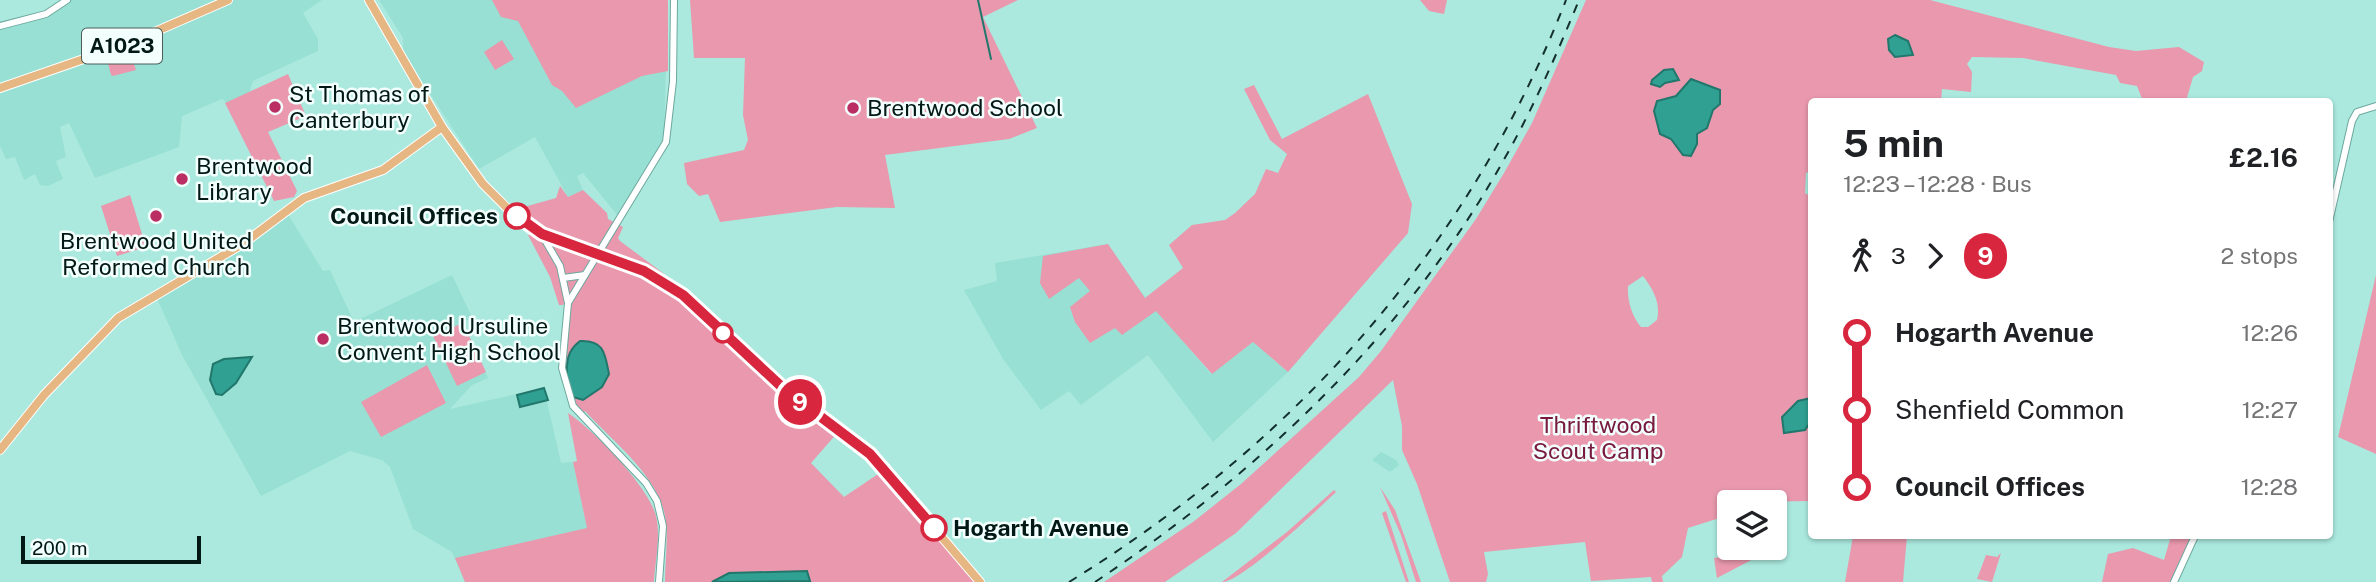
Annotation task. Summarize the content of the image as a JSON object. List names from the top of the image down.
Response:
{
  "streets": {
    "main road": ["A1023"]
  },
  "parks": ["Thriftwood Scout Camp"],
  "places": [
    "St Thomas of Canterbury",
    "Brentwood School",
    "Brentwood Library",
    "Brentwood United Reformed Church",
    "Council Offices",
    "Brentwood Ursuline Convent High School",
    "Hogarth Avenue"
  ],
  "lines": ["bus line 9"],
  "scale_bar": "200 m",
  "page": {
    "on_map": "9",
    "heading": ["5 min", "12:23 – 12:28 · Bus", "£2.16"],
    "legs": ["3", "9", "2 stops"],
    "list": [
      {
        "name": "Hogarth Avenue",
        "value": "12:26"
      },
      {
        "name": "Shenfield Common",
        "value": "12:27"
      },
      {
        "name": "Council Offices",
        "value": "12:28"
      }
    ],
    "scale": "200 m"
  }
}
